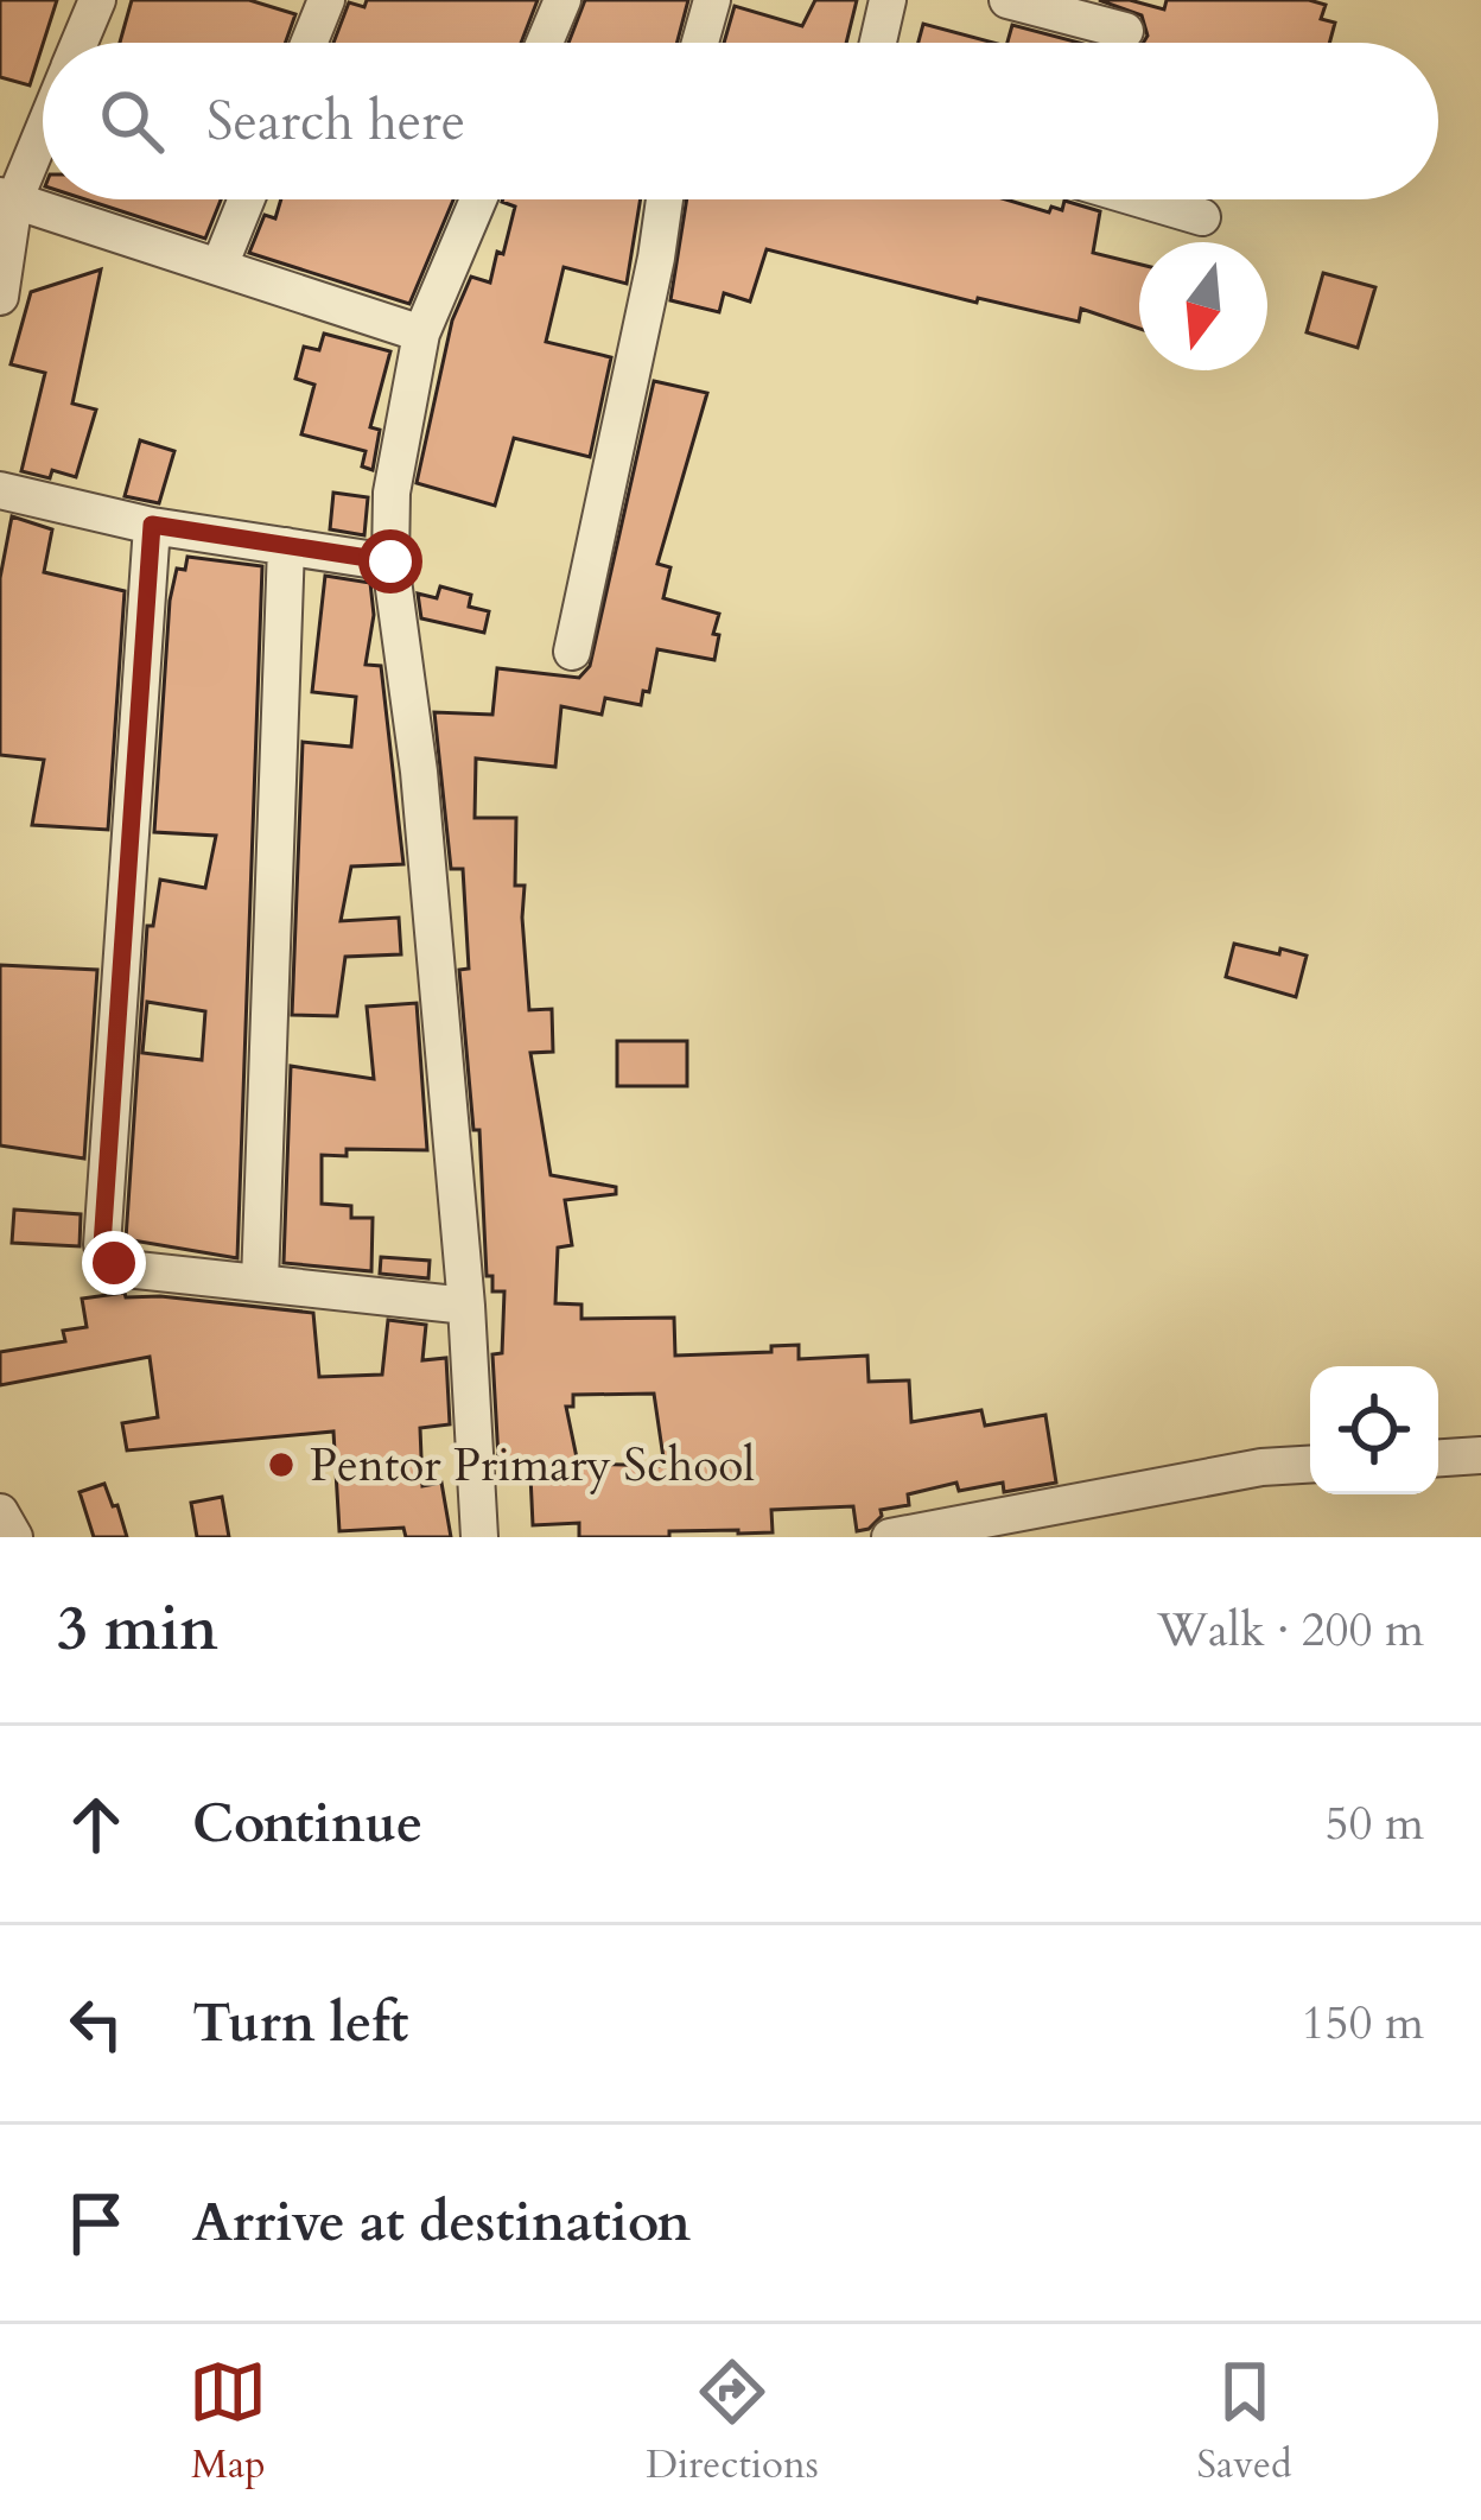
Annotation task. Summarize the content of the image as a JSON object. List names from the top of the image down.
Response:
{
  "places": ["Pentor Primary School"],
  "north": "bottom",
  "page": {
    "search": "Search here",
    "heading": ["3 min", "Walk · 200 m"],
    "list": [
      ["Continue", "50 m"],
      ["Turn left", "150 m"],
      "Arrive at destination"
    ],
    "nav": ["Map", "Directions", "Saved"]
  }
}
